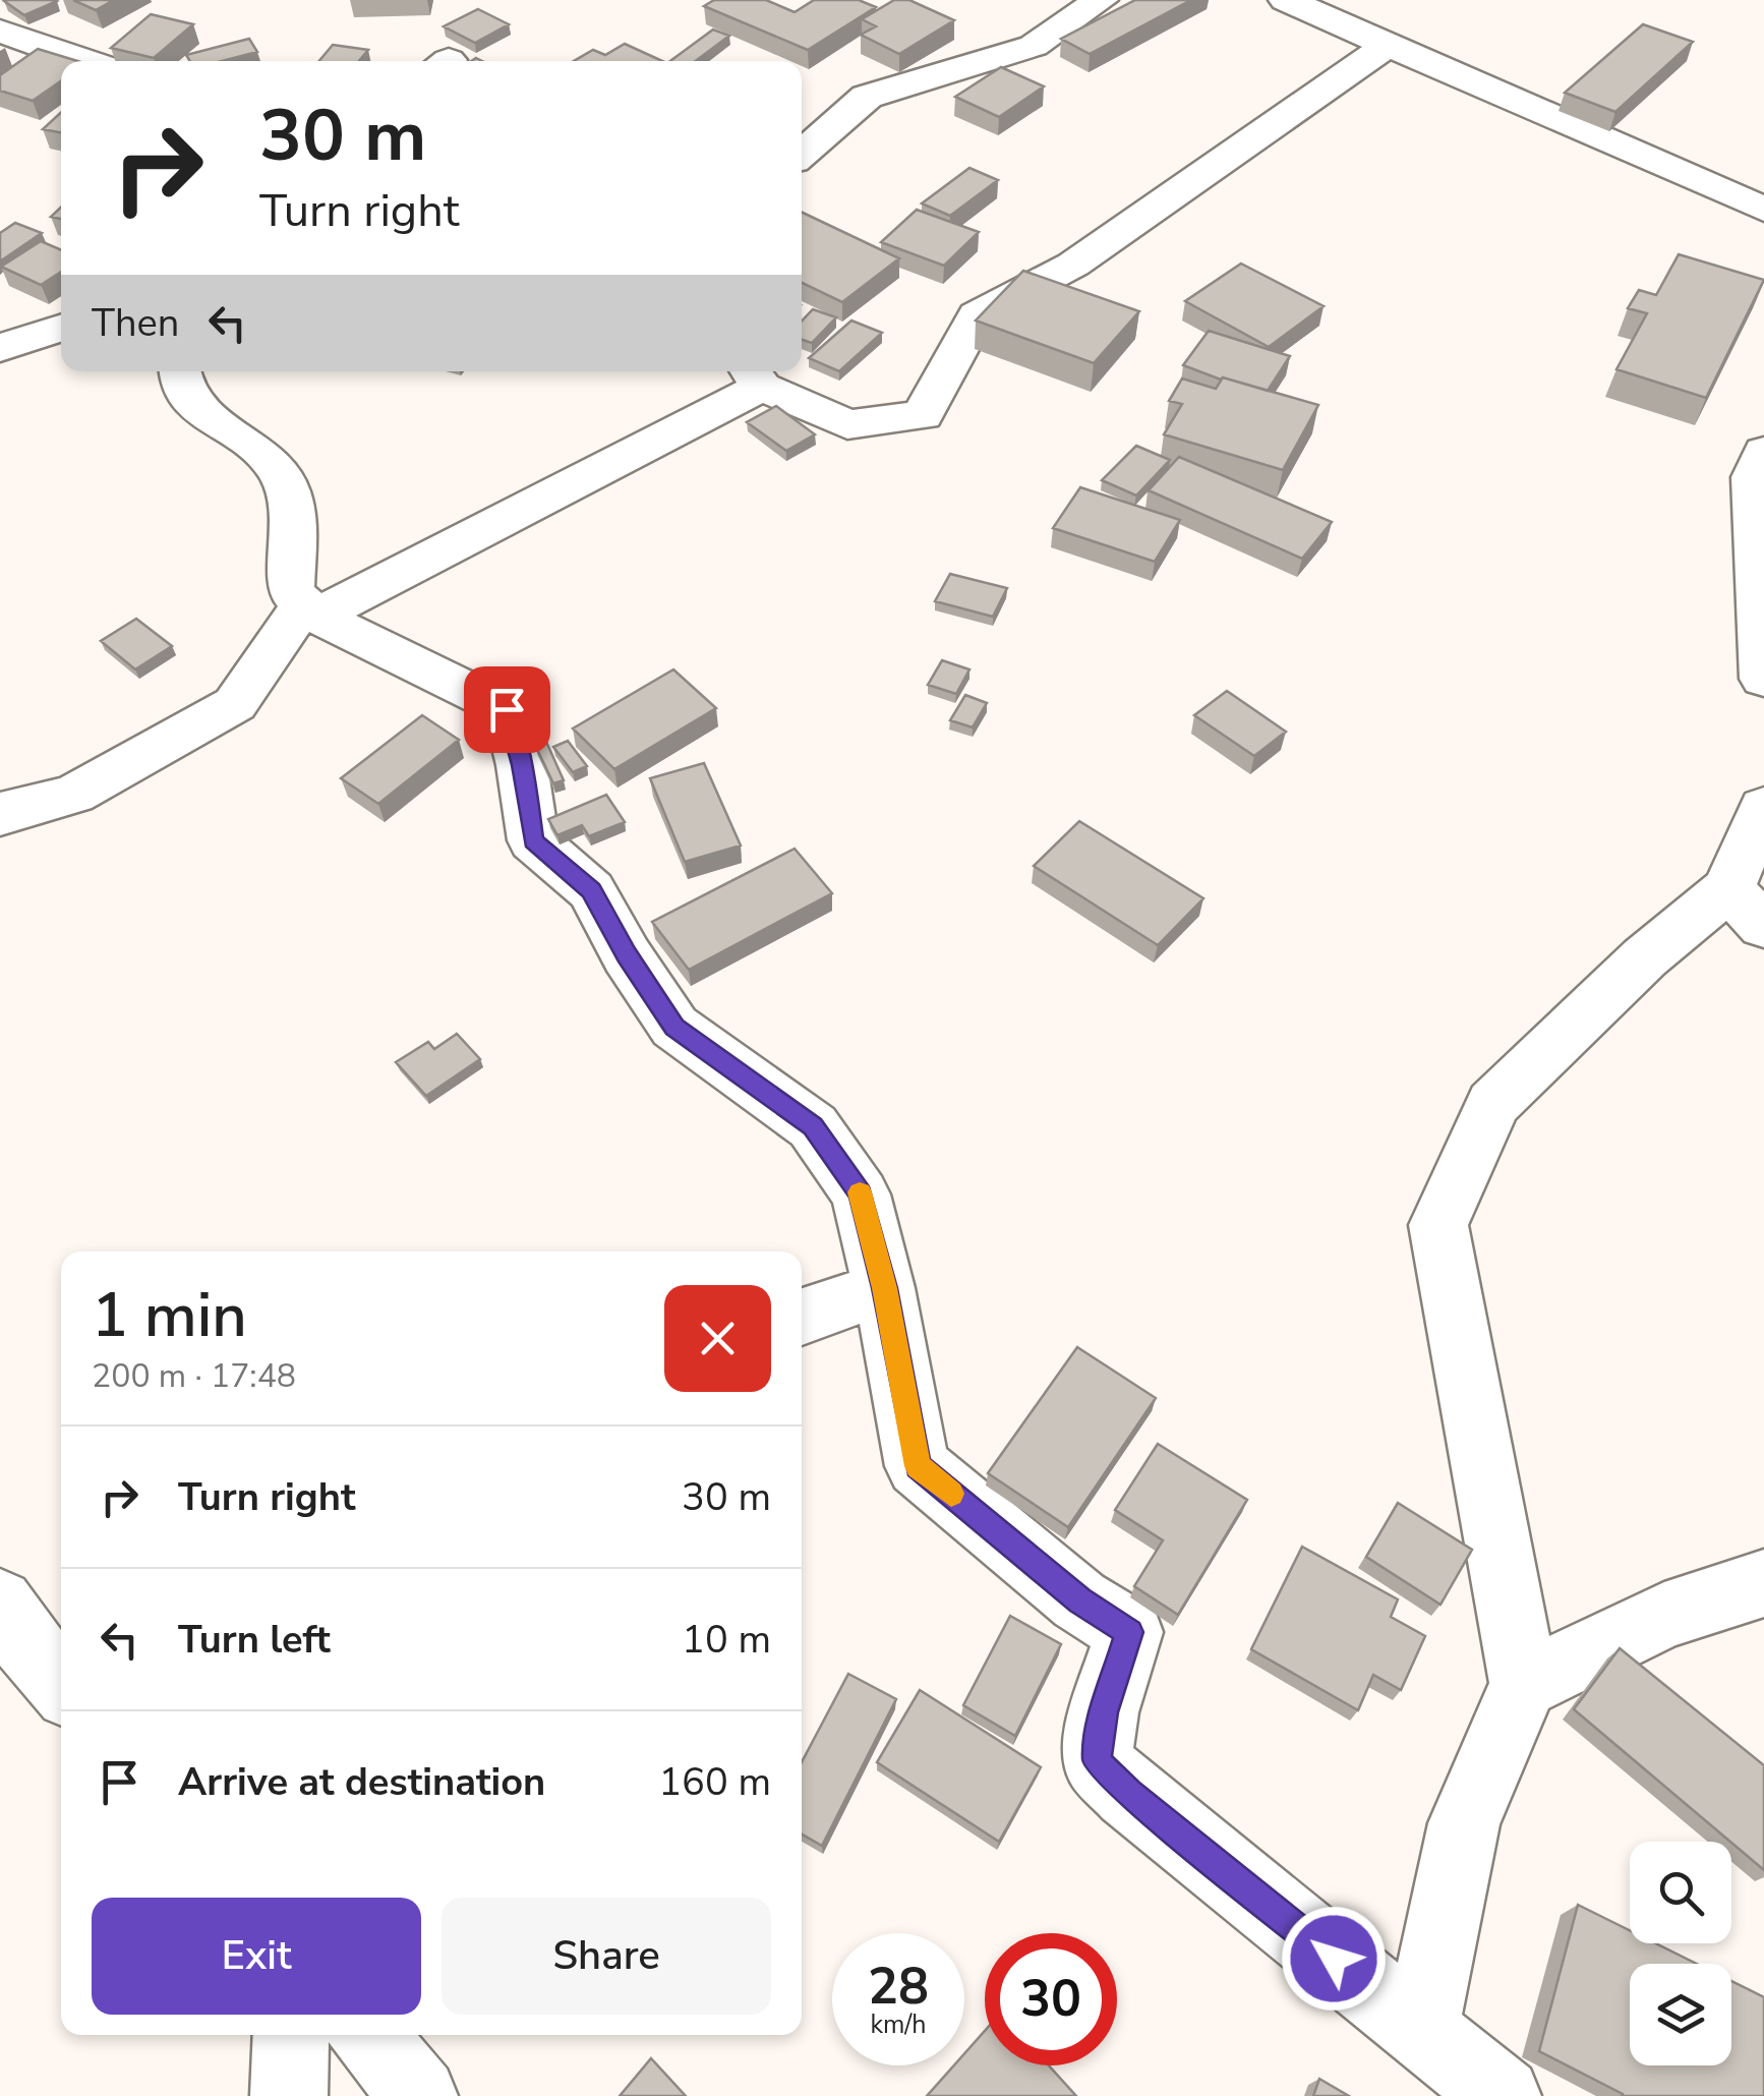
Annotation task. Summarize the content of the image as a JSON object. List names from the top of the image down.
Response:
{
  "page": {
    "turn": ["30 m", "Turn right"],
    "then": "Then",
    "heading": ["1 min", "200 m · 17:48"],
    "list": [
      {
        "name": "Turn right",
        "value": "30 m"
      },
      {
        "name": "Turn left",
        "value": "10 m"
      },
      {
        "name": "Arrive at destination",
        "value": "160 m"
      }
    ],
    "buttons": ["Exit", "Share"],
    "speed": "28 km/h",
    "limit": "30"
  }
}
